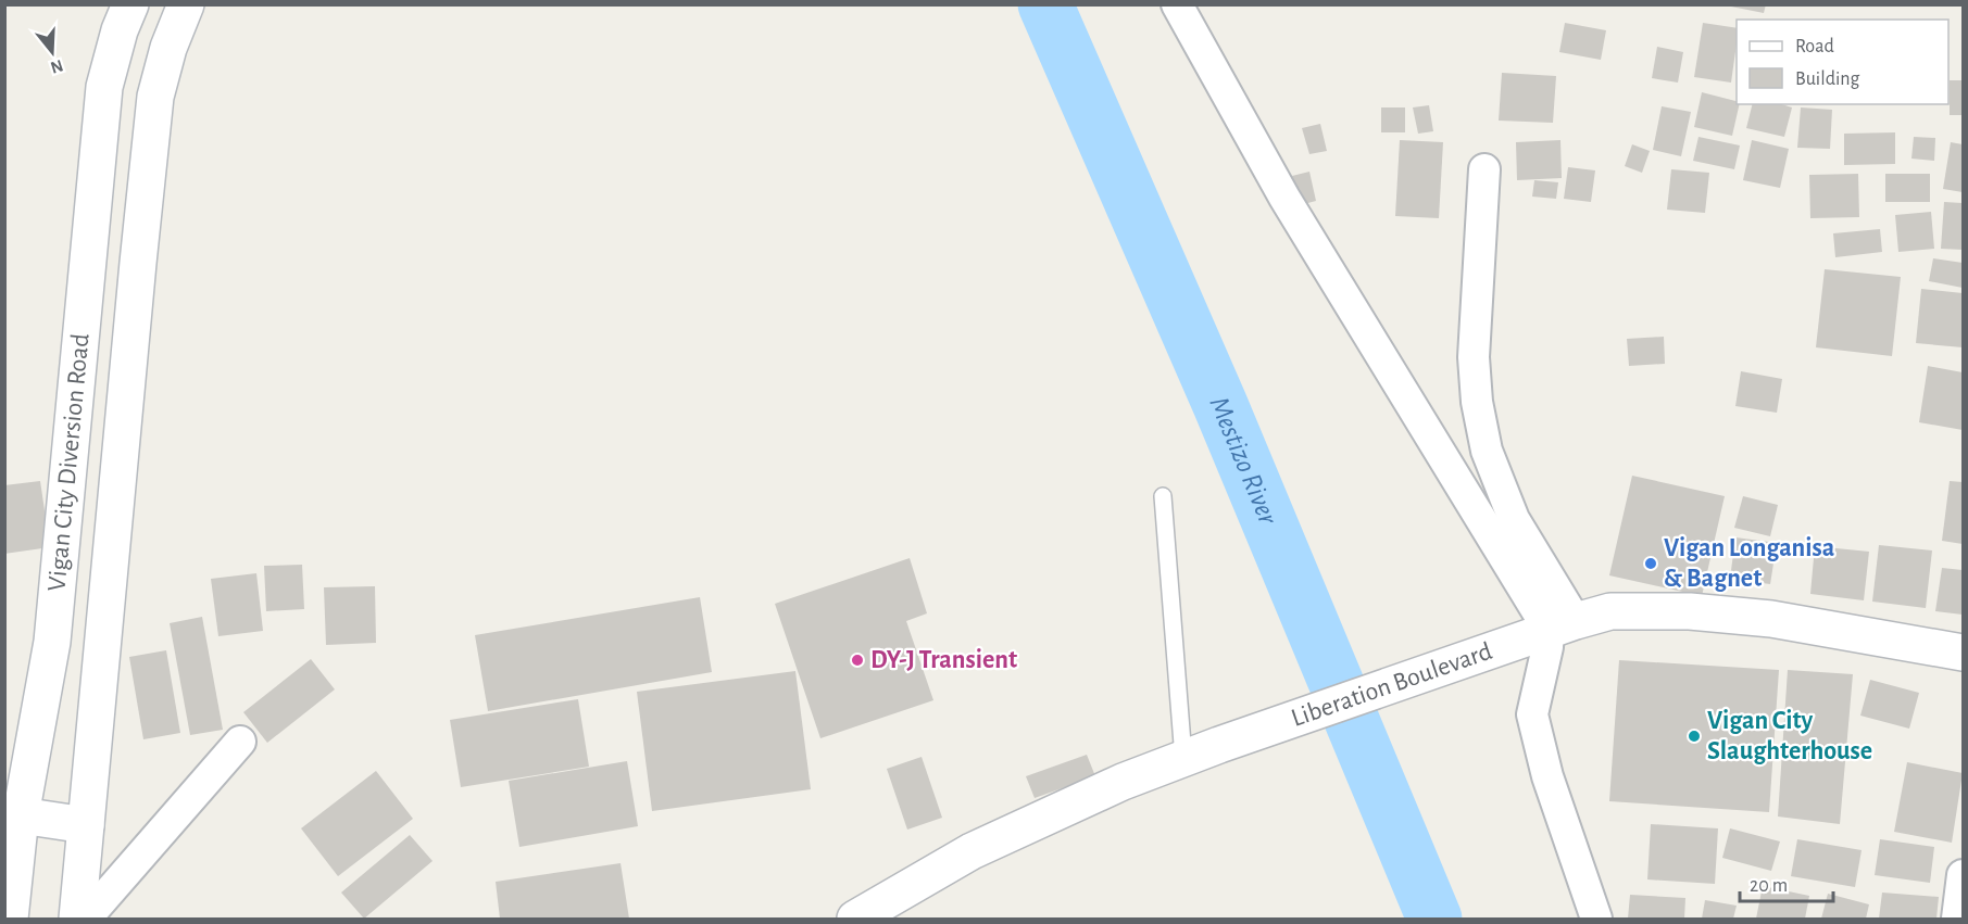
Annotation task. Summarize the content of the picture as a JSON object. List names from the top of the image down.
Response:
{
  "streets": {
    "main road": ["Vigan City Diversion Road", "Liberation Boulevard"]
  },
  "water": ["Mestizo River"],
  "places": ["Vigan Longanisa & Bagnet", "DY-J Transient", "Vigan City Slaughterhouse"],
  "legend": ["Road", "Building"],
  "scale_bar": "20 m",
  "north": "bottom"
}
